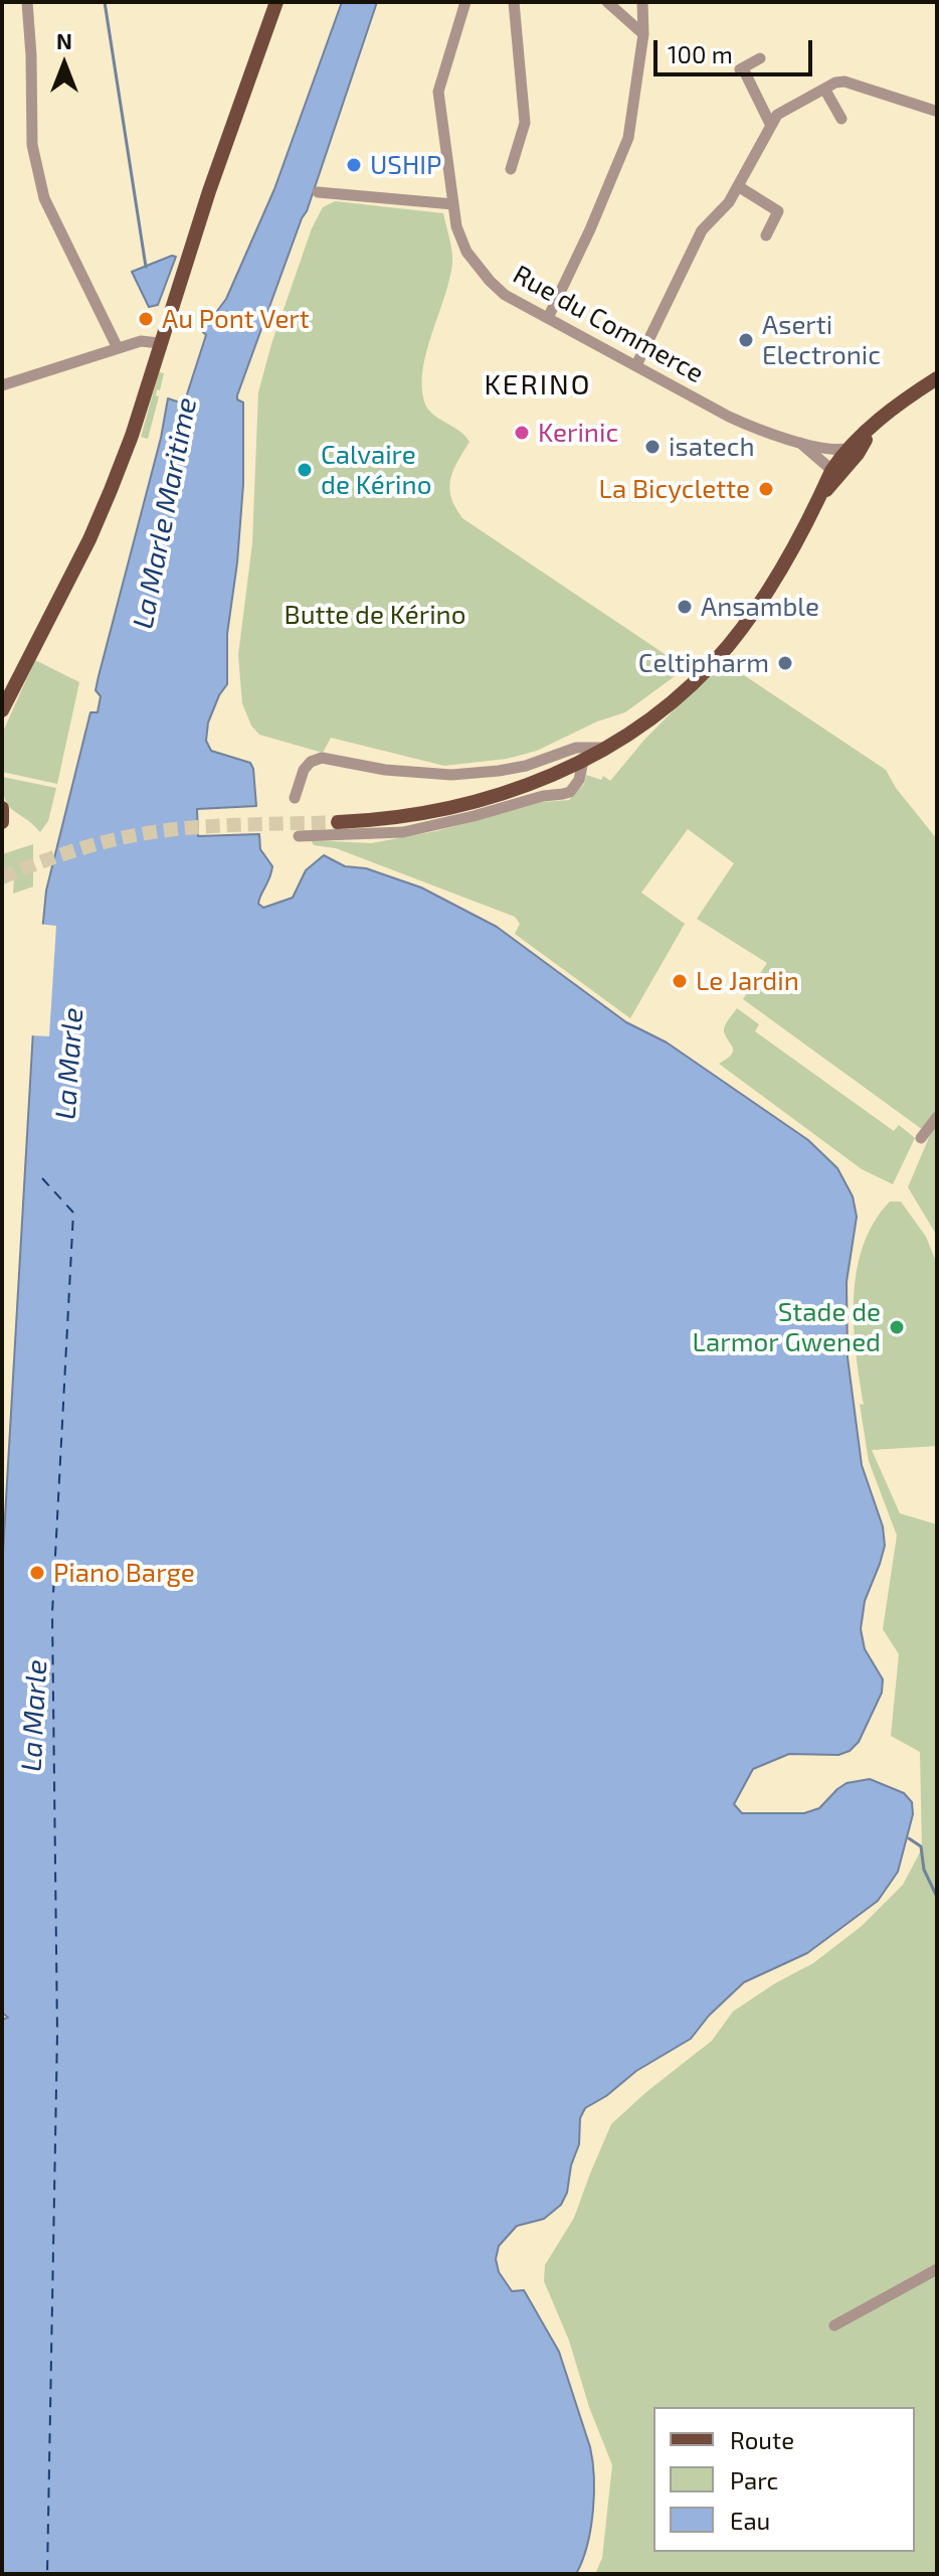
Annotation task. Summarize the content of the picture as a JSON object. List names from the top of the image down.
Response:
{
  "streets": {
    "street": ["Rue du Commerce"]
  },
  "districts": ["KERINO"],
  "water": ["La Marle Maritime", "La Marle"],
  "parks": ["Butte de Kérino"],
  "places": [
    "USHIP",
    "Au Pont Vert",
    "Aserti Electronic",
    "Kerinic",
    "isatech",
    "Calvaire de Kérino",
    "La Bicyclette",
    "Ansamble",
    "Celtipharm",
    "Le Jardin",
    "Stade de Larmor Gwened",
    "Piano Barge"
  ],
  "legend": ["Route", "Parc", "Eau"],
  "scale_bar": "100 m",
  "north": "top"
}
